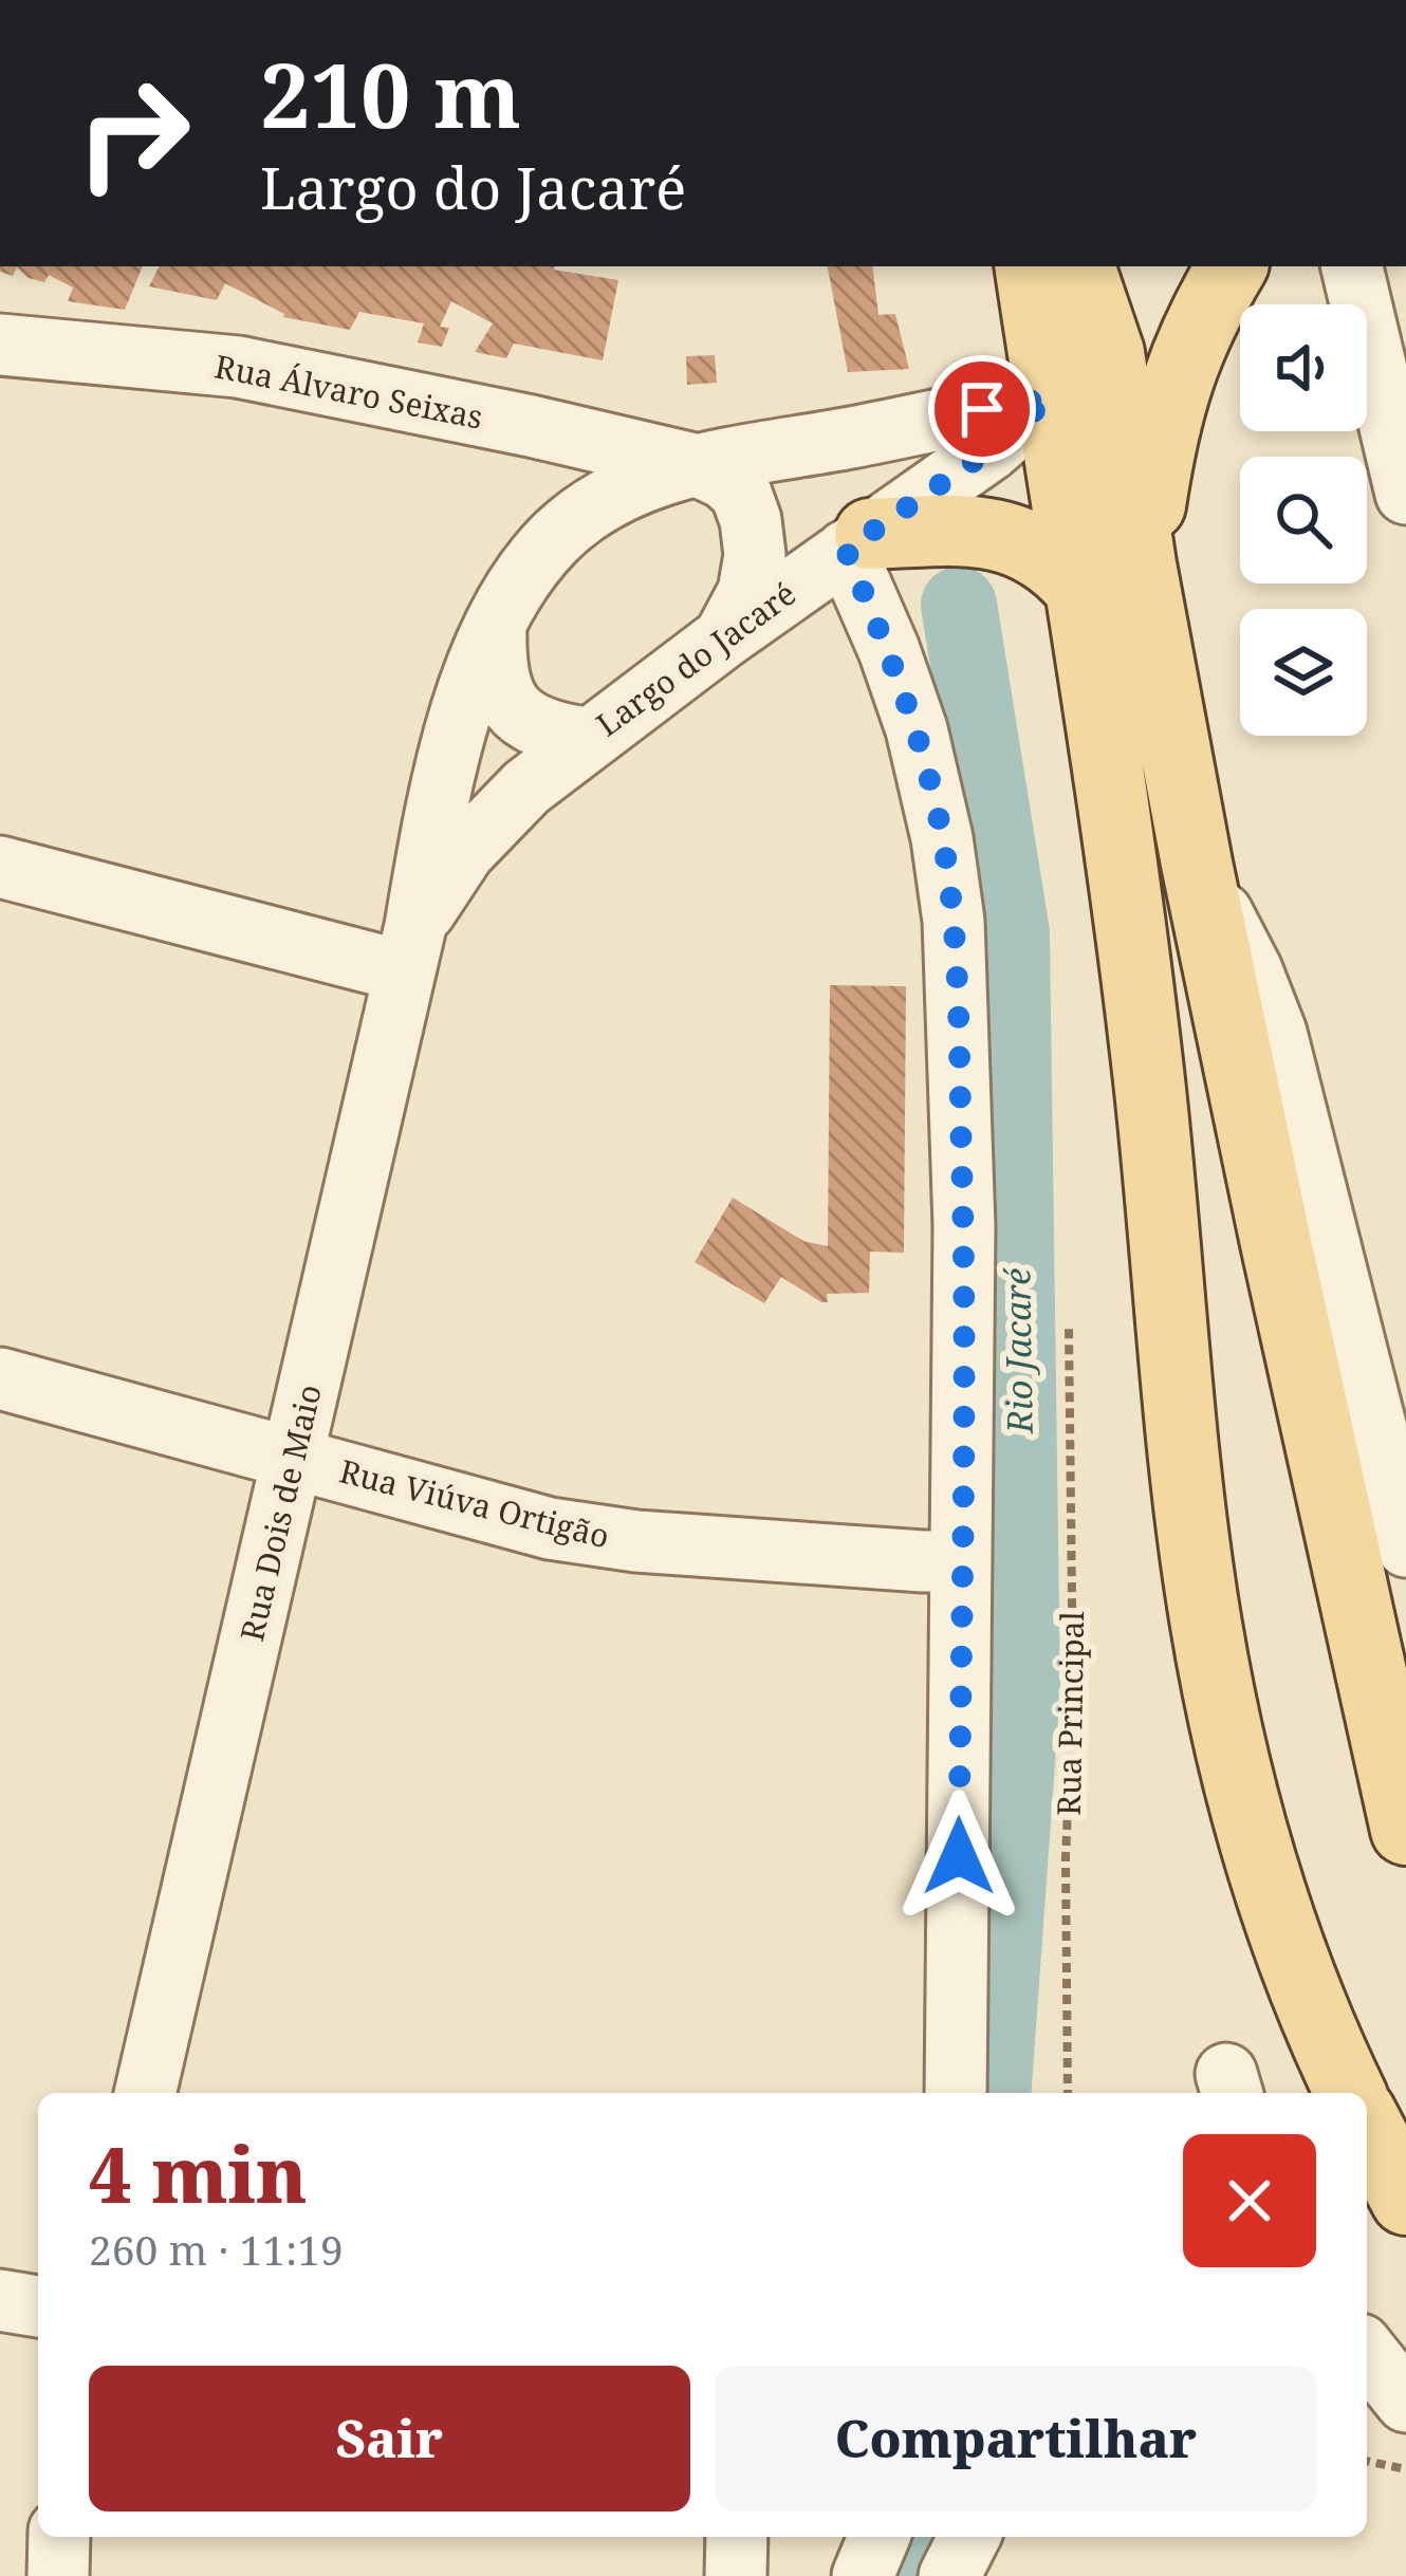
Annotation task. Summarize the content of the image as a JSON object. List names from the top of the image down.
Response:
{
  "streets": {
    "street": [
      "Rua Álvaro Seixas",
      "Largo do Jacaré",
      "Rua Viúva Ortigão",
      "Rua Dois de Maio"
    ],
    "path": ["Rua Principal"]
  },
  "crossings": [
    ["Rua Álvaro Seixas", "Largo do Jacaré"],
    ["Largo do Jacaré", "Rua Dois de Maio"],
    ["Rua Viúva Ortigão", "Rua Dois de Maio"]
  ],
  "water": ["Rio Jacaré"],
  "page": {
    "turn": ["210 m", "Largo do Jacaré"],
    "heading": ["4 min", "260 m · 11:19"],
    "buttons": ["Sair", "Compartilhar"]
  }
}
